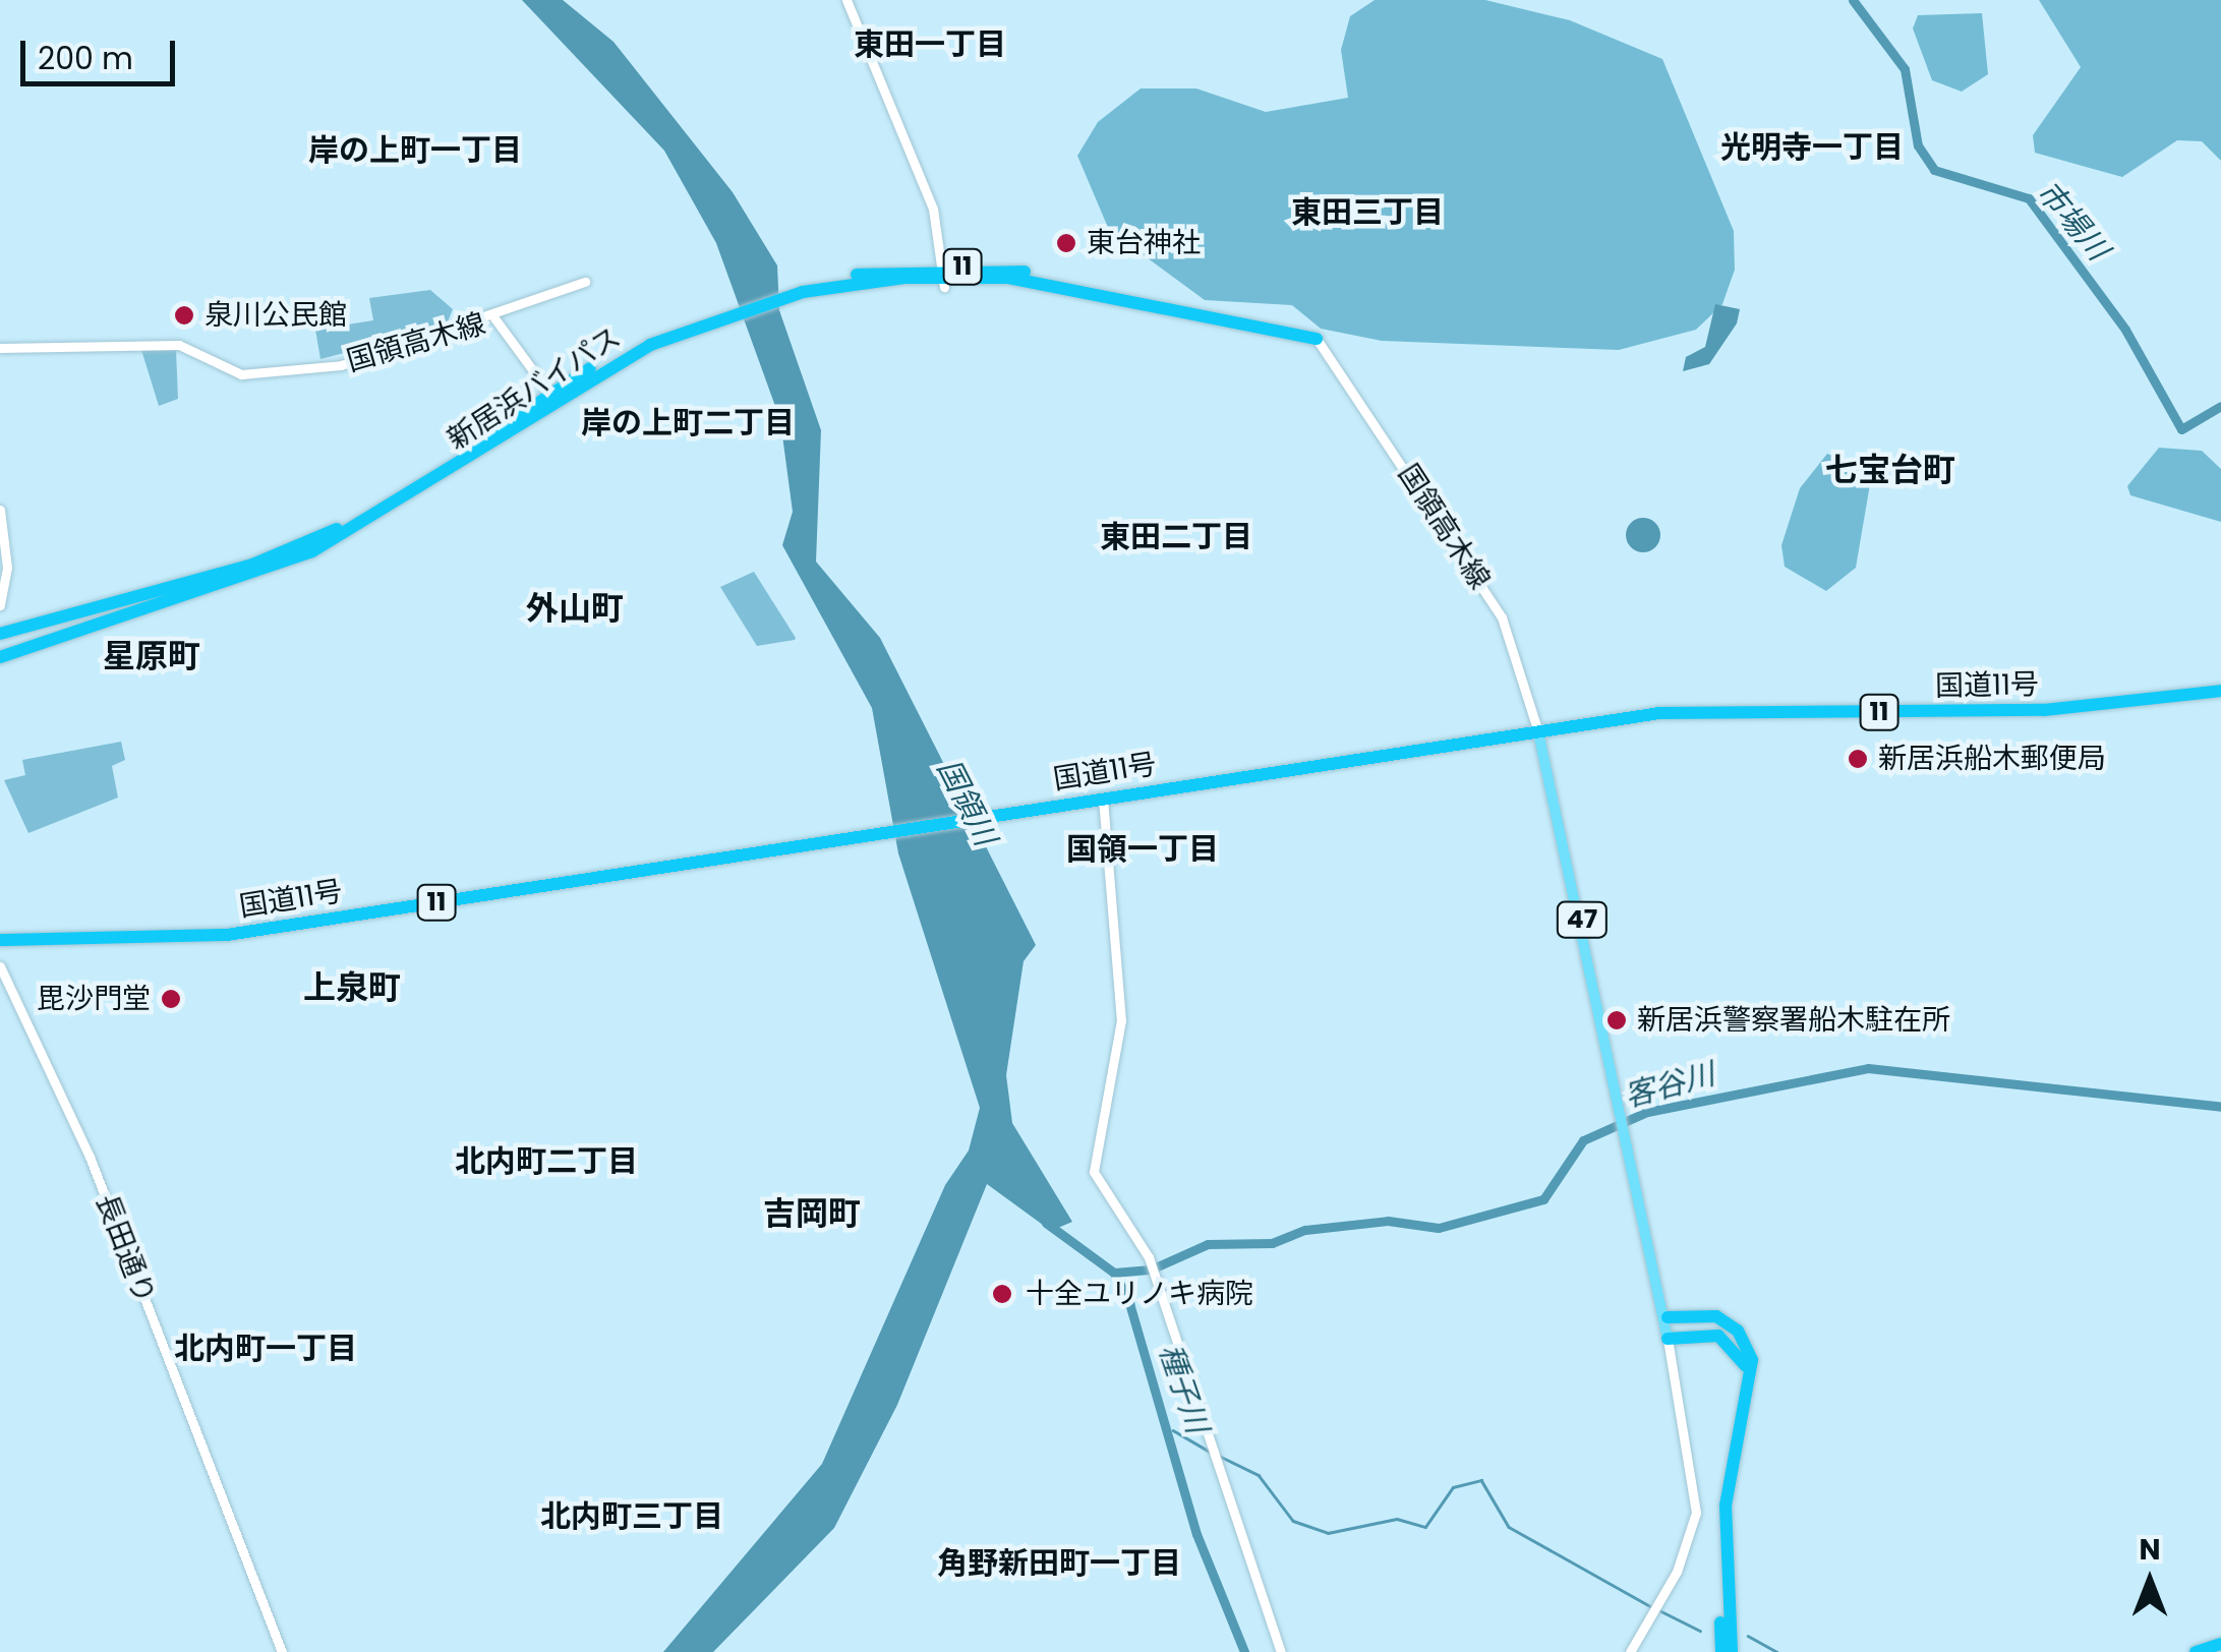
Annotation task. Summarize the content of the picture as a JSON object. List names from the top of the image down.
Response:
{
  "streets": {
    "highway": ["11", "新居浜バイパス", "国道11号"],
    "main road": ["47"],
    "street": ["国領高木線", "長田通り"]
  },
  "crossings": [
    ["国領高木線", "新居浜バイパス"],
    ["国領高木線", "国道11号"],
    ["国領高木線", "47"],
    ["国道11号", "47"]
  ],
  "districts": [
    "東田一丁目",
    "光明寺一丁目",
    "岸の上町一丁目",
    "東田三丁目",
    "岸の上町二丁目",
    "七宝台町",
    "東田二丁目",
    "外山町",
    "星原町",
    "国領一丁目",
    "上泉町",
    "北内町二丁目",
    "吉岡町",
    "北内町一丁目",
    "北内町三丁目",
    "角野新田町一丁目"
  ],
  "water": [
    "市場川",
    "国領川",
    "客谷川",
    "種子川"
  ],
  "places": [
    "東台神社",
    "泉川公民館",
    "新居浜船木郵便局",
    "毘沙門堂",
    "新居浜警察署船木駐在所",
    "十全ユリノキ病院"
  ],
  "scale_bar": "200 m",
  "north": "top"
}
